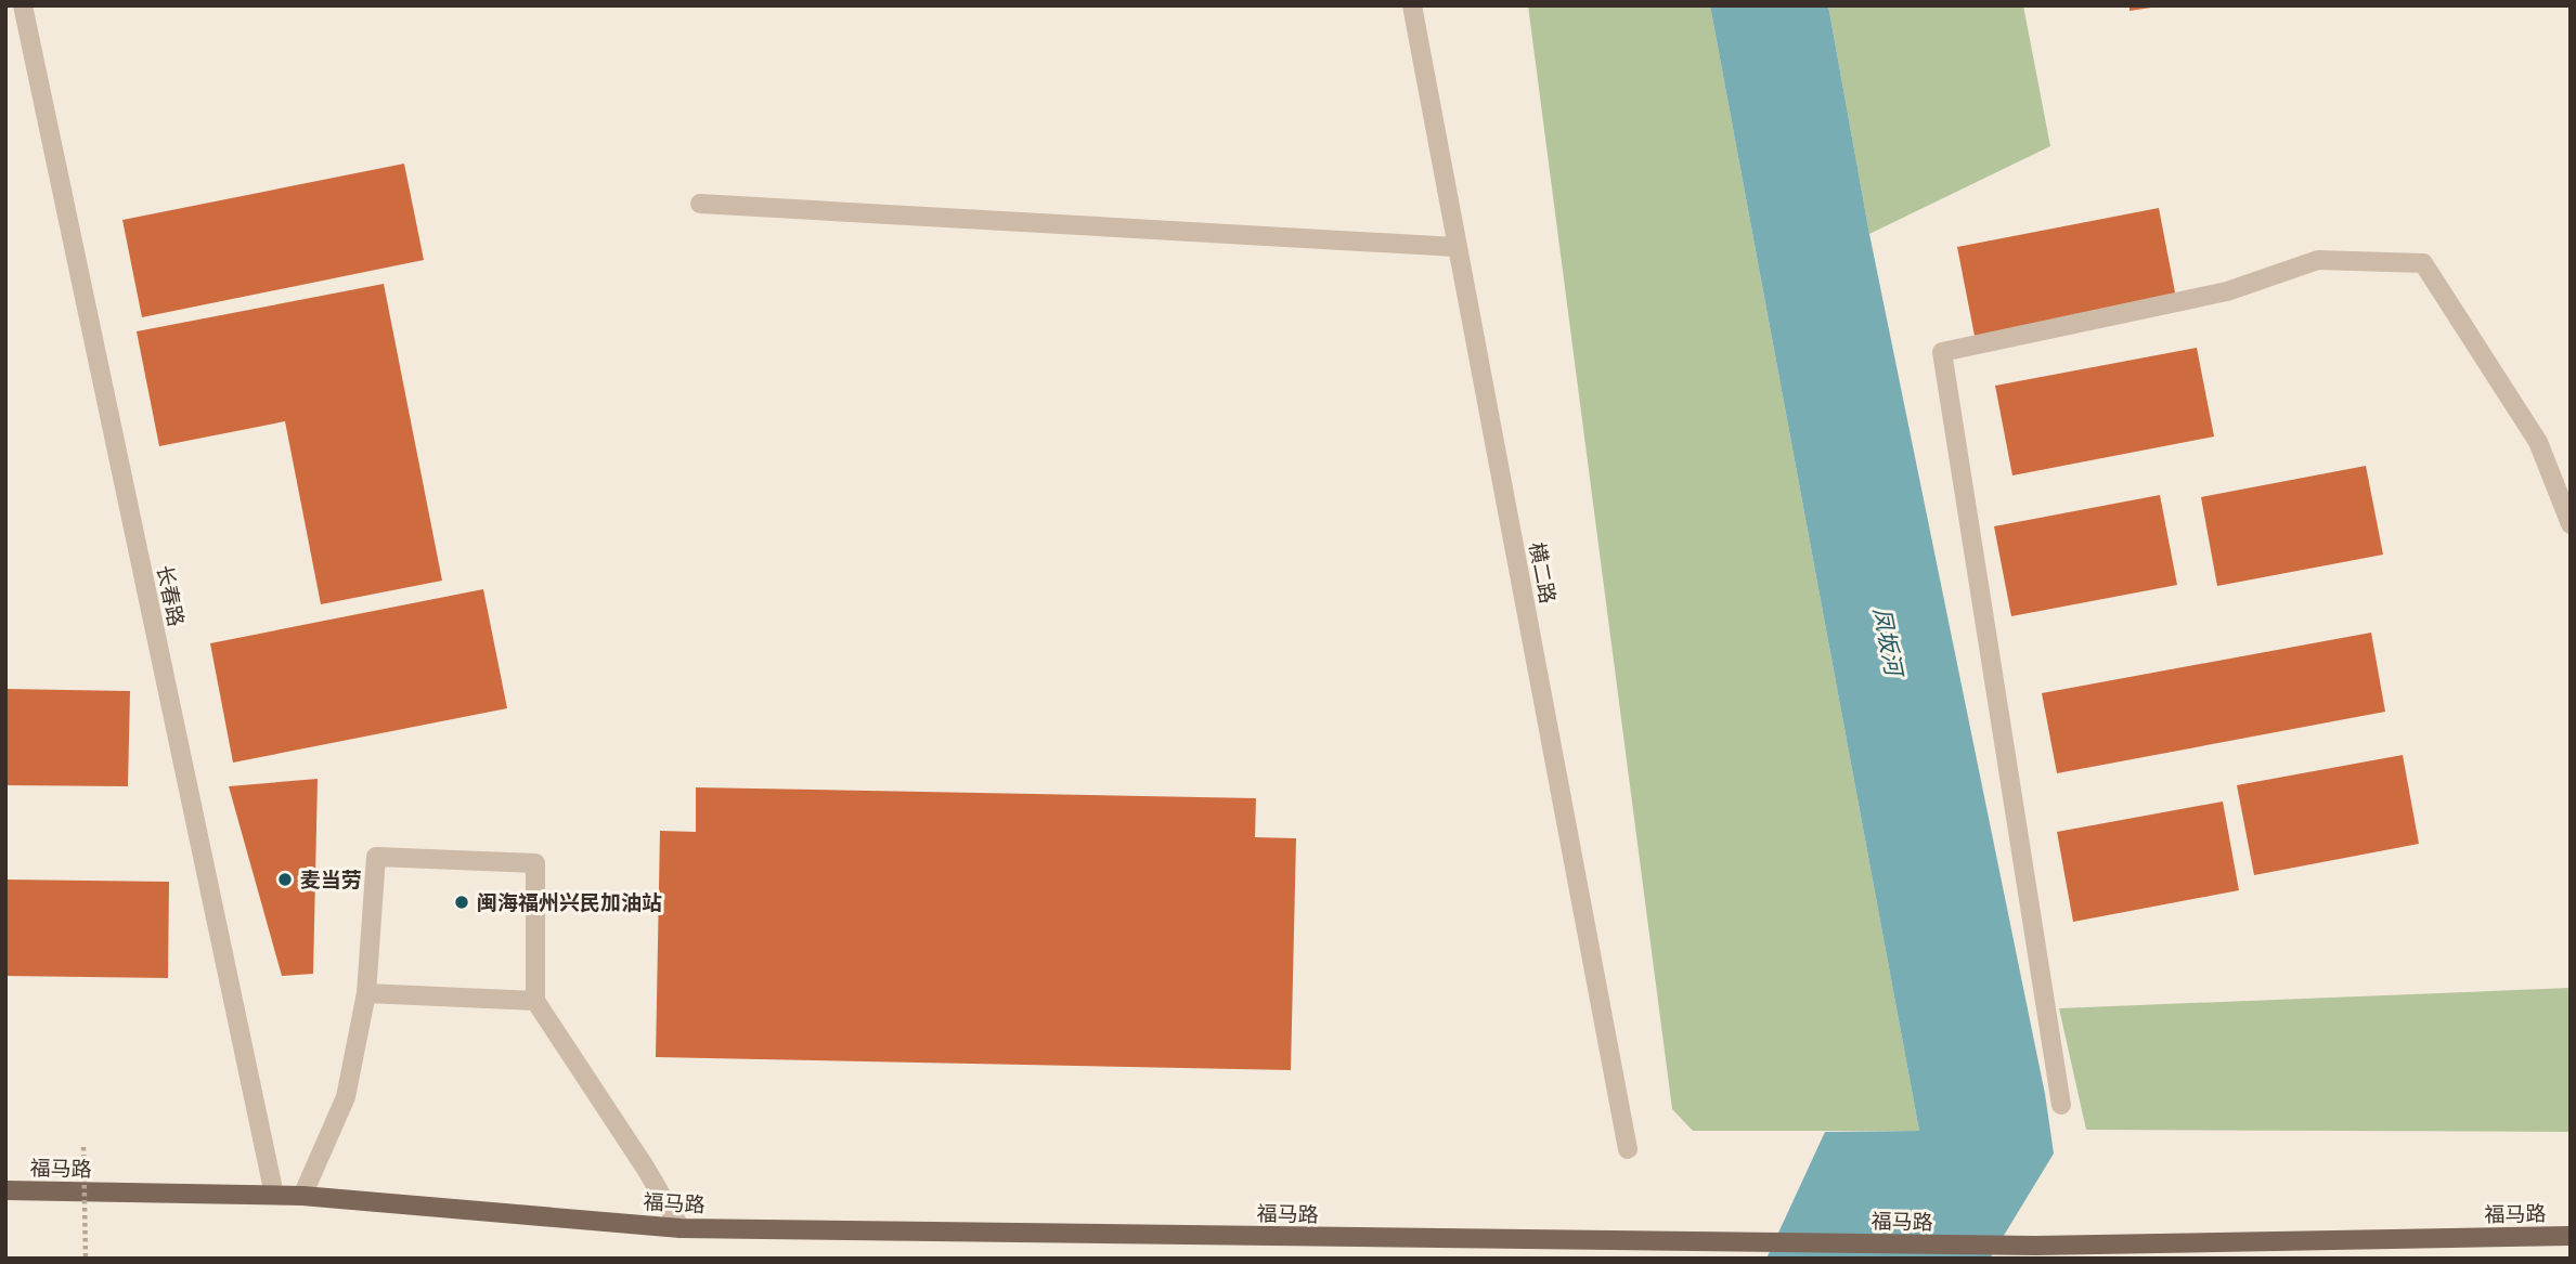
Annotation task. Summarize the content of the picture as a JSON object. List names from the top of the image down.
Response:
{
  "streets": {
    "main road": ["福马路"],
    "street": ["横二路", "长春路"]
  },
  "crossings": [
    ["长春路", "福马路"]
  ],
  "water": ["凤坂河"],
  "places": ["麦当劳", "闽海福州兴民加油站"]
}
